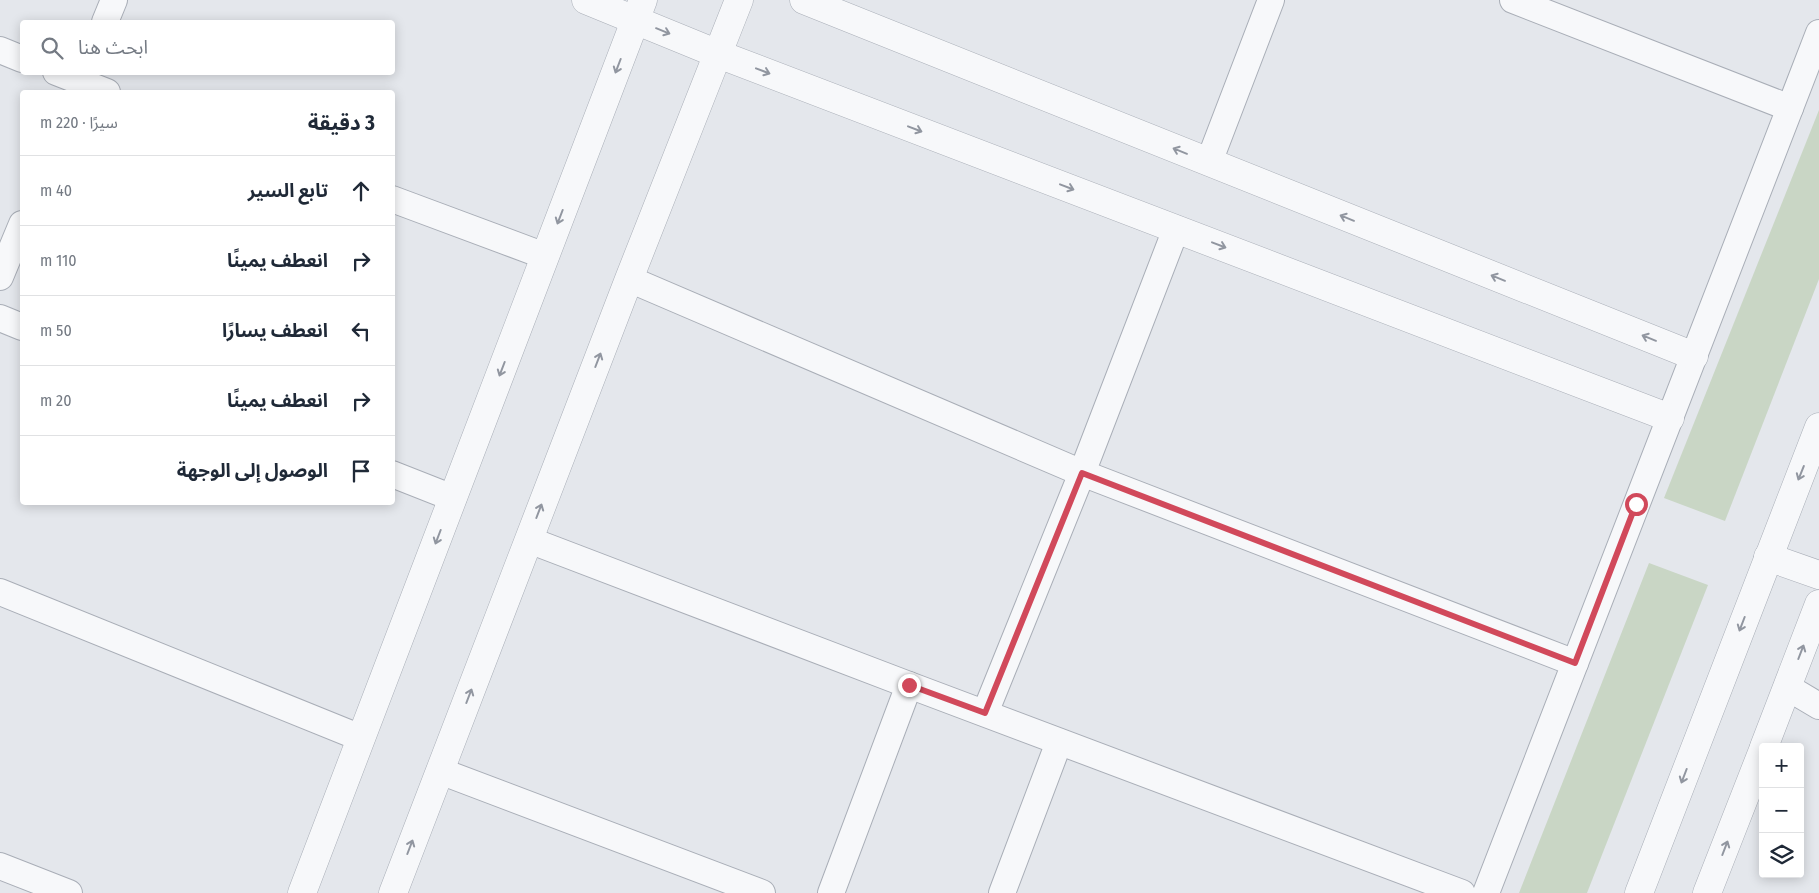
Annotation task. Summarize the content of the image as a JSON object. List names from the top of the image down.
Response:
{
  "page": {
    "search": "ابحث هنا",
    "heading": ["3 دقيقة", "سيرًا · 220 m"],
    "list": [
      ["تابع السير", "40 m"],
      ["انعطف يمينًا", "110 m"],
      ["انعطف يسارًا", "50 m"],
      ["انعطف يمينًا", "20 m"],
      "الوصول إلى الوجهة"
    ],
    "map_buttons": ["+", "−"]
  }
}
